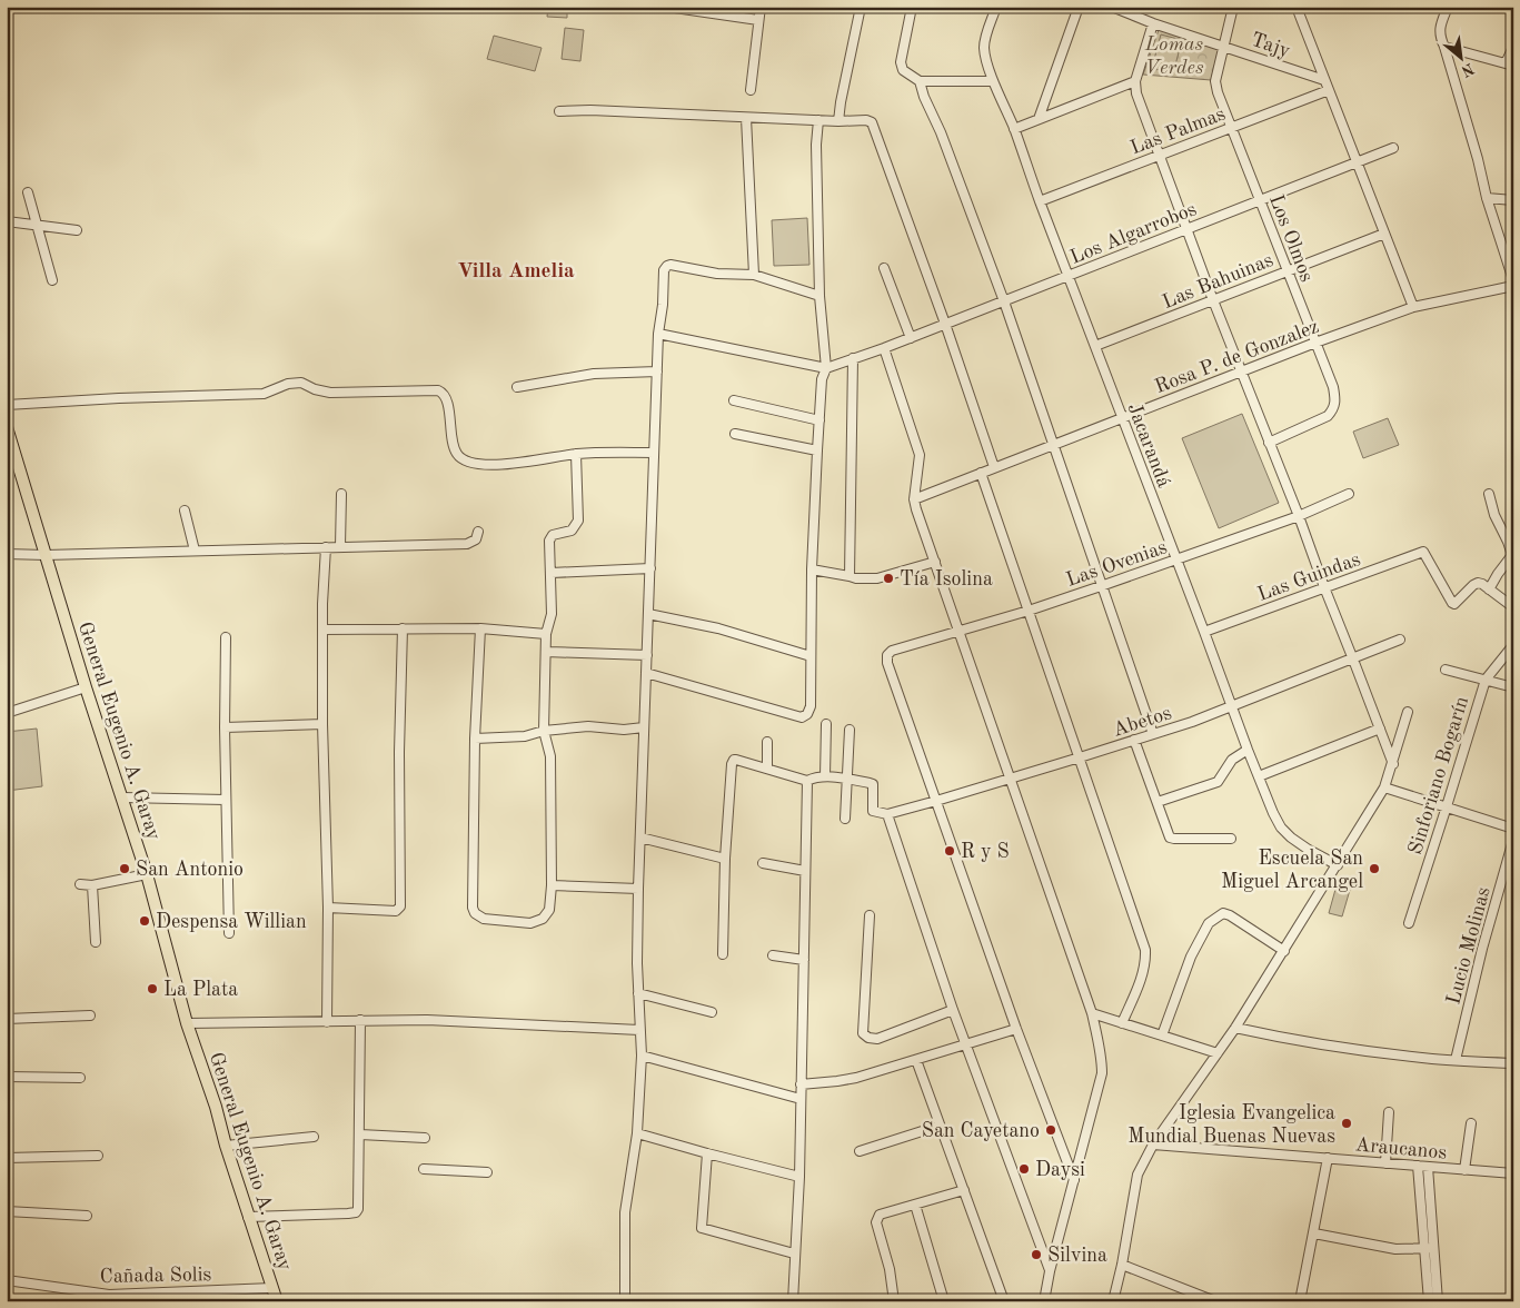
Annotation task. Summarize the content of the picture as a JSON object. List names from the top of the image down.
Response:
{
  "streets": {
    "main road": ["General Eugenio A. Garay"],
    "street": [
      "Tajy",
      "Las Palmas",
      "Los Algarrobos",
      "Los Olmos",
      "Las Bahuinas",
      "Rosa P. de Gonzalez",
      "Jacarandá",
      "Las Ovenias",
      "Las Guindas",
      "Abetos",
      "Sinforiano Bogarín",
      "Lucio Molinas",
      "Araucanos",
      "Cañada Solis"
    ]
  },
  "crossings": [
    ["Tajy", "Los Olmos"],
    ["Las Palmas", "Los Olmos"],
    ["Las Palmas", "Jacarandá"],
    ["Los Algarrobos", "Los Olmos"],
    ["Los Algarrobos", "Jacarandá"],
    ["Los Olmos", "Las Bahuinas"],
    ["Los Olmos", "Rosa P. de Gonzalez"],
    ["Las Bahuinas", "Jacarandá"],
    ["Rosa P. de Gonzalez", "Jacarandá"],
    ["Jacarandá", "Las Ovenias"],
    ["Jacarandá", "Las Guindas"],
    ["Jacarandá", "Abetos"],
    ["Las Ovenias", "Abetos"],
    ["General Eugenio A. Garay", "Cañada Solis"]
  ],
  "districts": ["Villa Amelia"],
  "parks": ["Lomas Verdes"],
  "places": [
    "Tía Isolina",
    "R y S",
    "San Antonio",
    "Escuela San Miguel Arcangel",
    "Despensa Willian",
    "La Plata",
    "Iglesia Evangelica Mundial Buenas Nuevas",
    "San Cayetano",
    "Daysi",
    "Silvina"
  ],
  "north": "bottom right"
}
